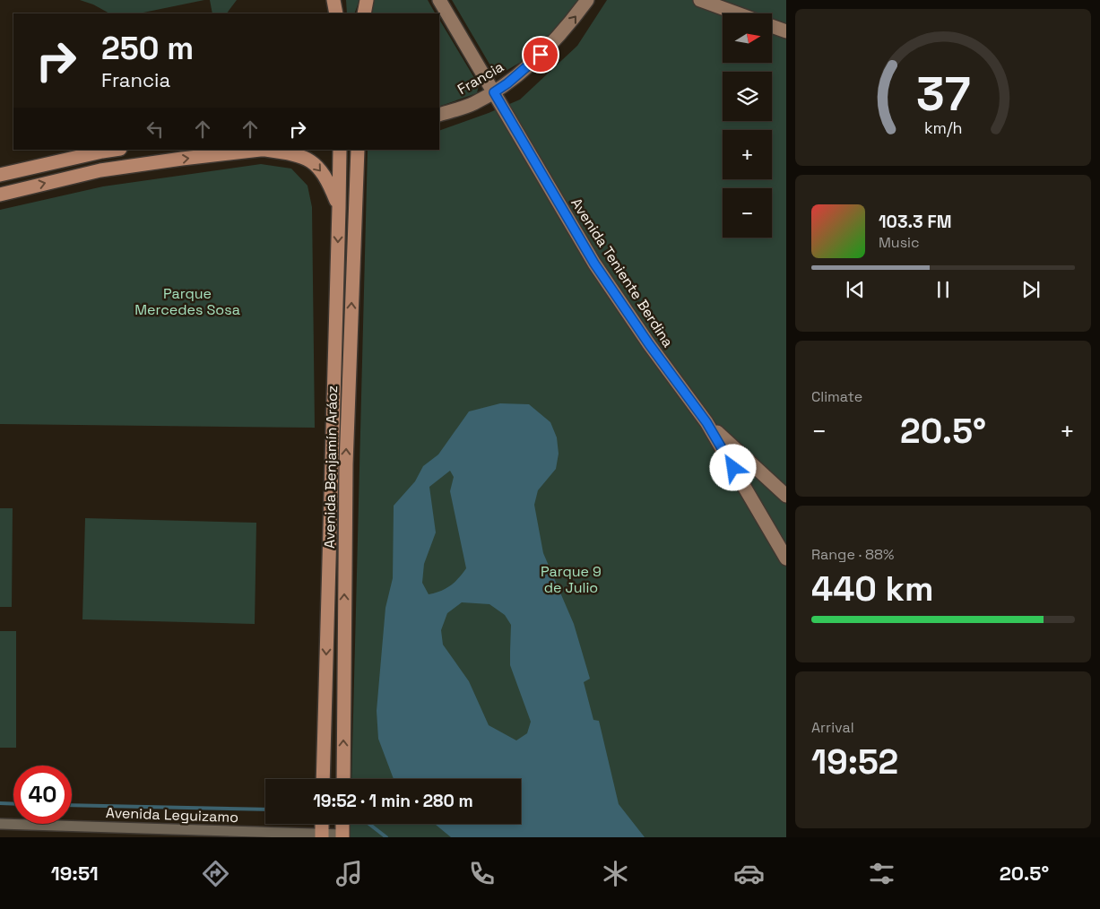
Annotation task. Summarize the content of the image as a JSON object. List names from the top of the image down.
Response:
{
  "streets": {
    "main road": ["Avenida Benjamín Aráoz"],
    "street": ["Francia", "Avenida Teniente Berdina", "Avenida Leguizamo"]
  },
  "crossings": [
    ["Francia", "Avenida Teniente Berdina"]
  ],
  "one_way": ["Francia"],
  "parks": ["Parque Mercedes Sosa", "Parque 9 de Julio"],
  "north": "right",
  "page": {
    "map_buttons": ["+", "−"],
    "turn": ["250 m", "Francia"],
    "song": ["103.3 FM", "Music"],
    "tile": [
      "Climate",
      ["Range · 88%", "440 km"],
      ["Arrival", "19:52"]
    ],
    "heat": ["−", "20.5°", "+"],
    "limit": "40",
    "trip": "19:52 · 1 min · 280 m",
    "tabs": ["19:51", "20.5°"],
    "gauge": ["37", "km/h"]
  }
}
